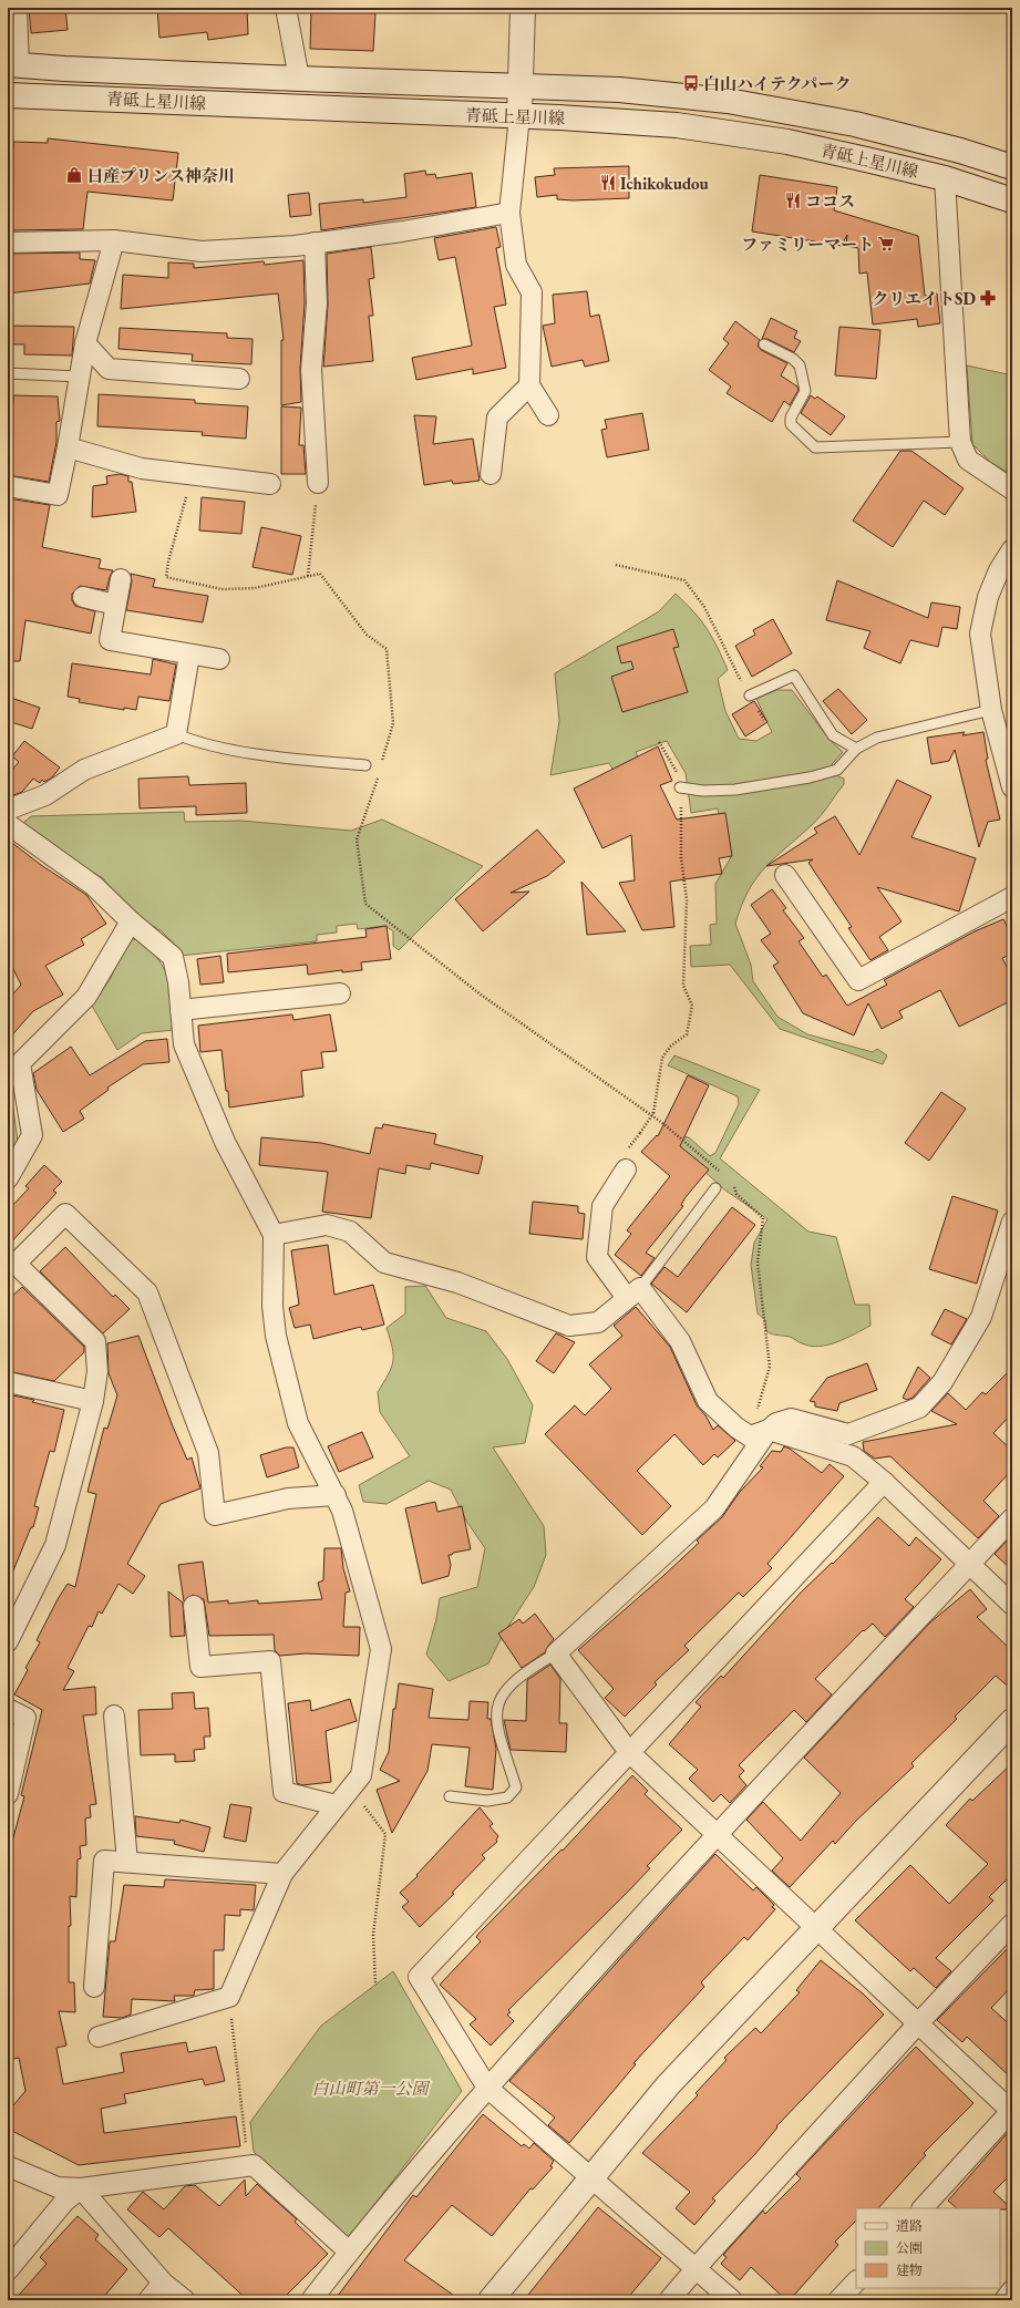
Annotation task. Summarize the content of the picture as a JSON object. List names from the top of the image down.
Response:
{
  "streets": {
    "main road": ["青砥上星川線"]
  },
  "parks": ["白山町第一公園"],
  "places": {
    "bus stop": ["白山ハイテクパーク"],
    "shop": ["日産プリンス神奈川"],
    "restaurant": ["Ichikokudou", "ココス"],
    "supermarket": ["ファミリーマート"],
    "pharmacy": ["クリエイトSD"]
  },
  "legend": ["道路", "公園", "建物"]
}
